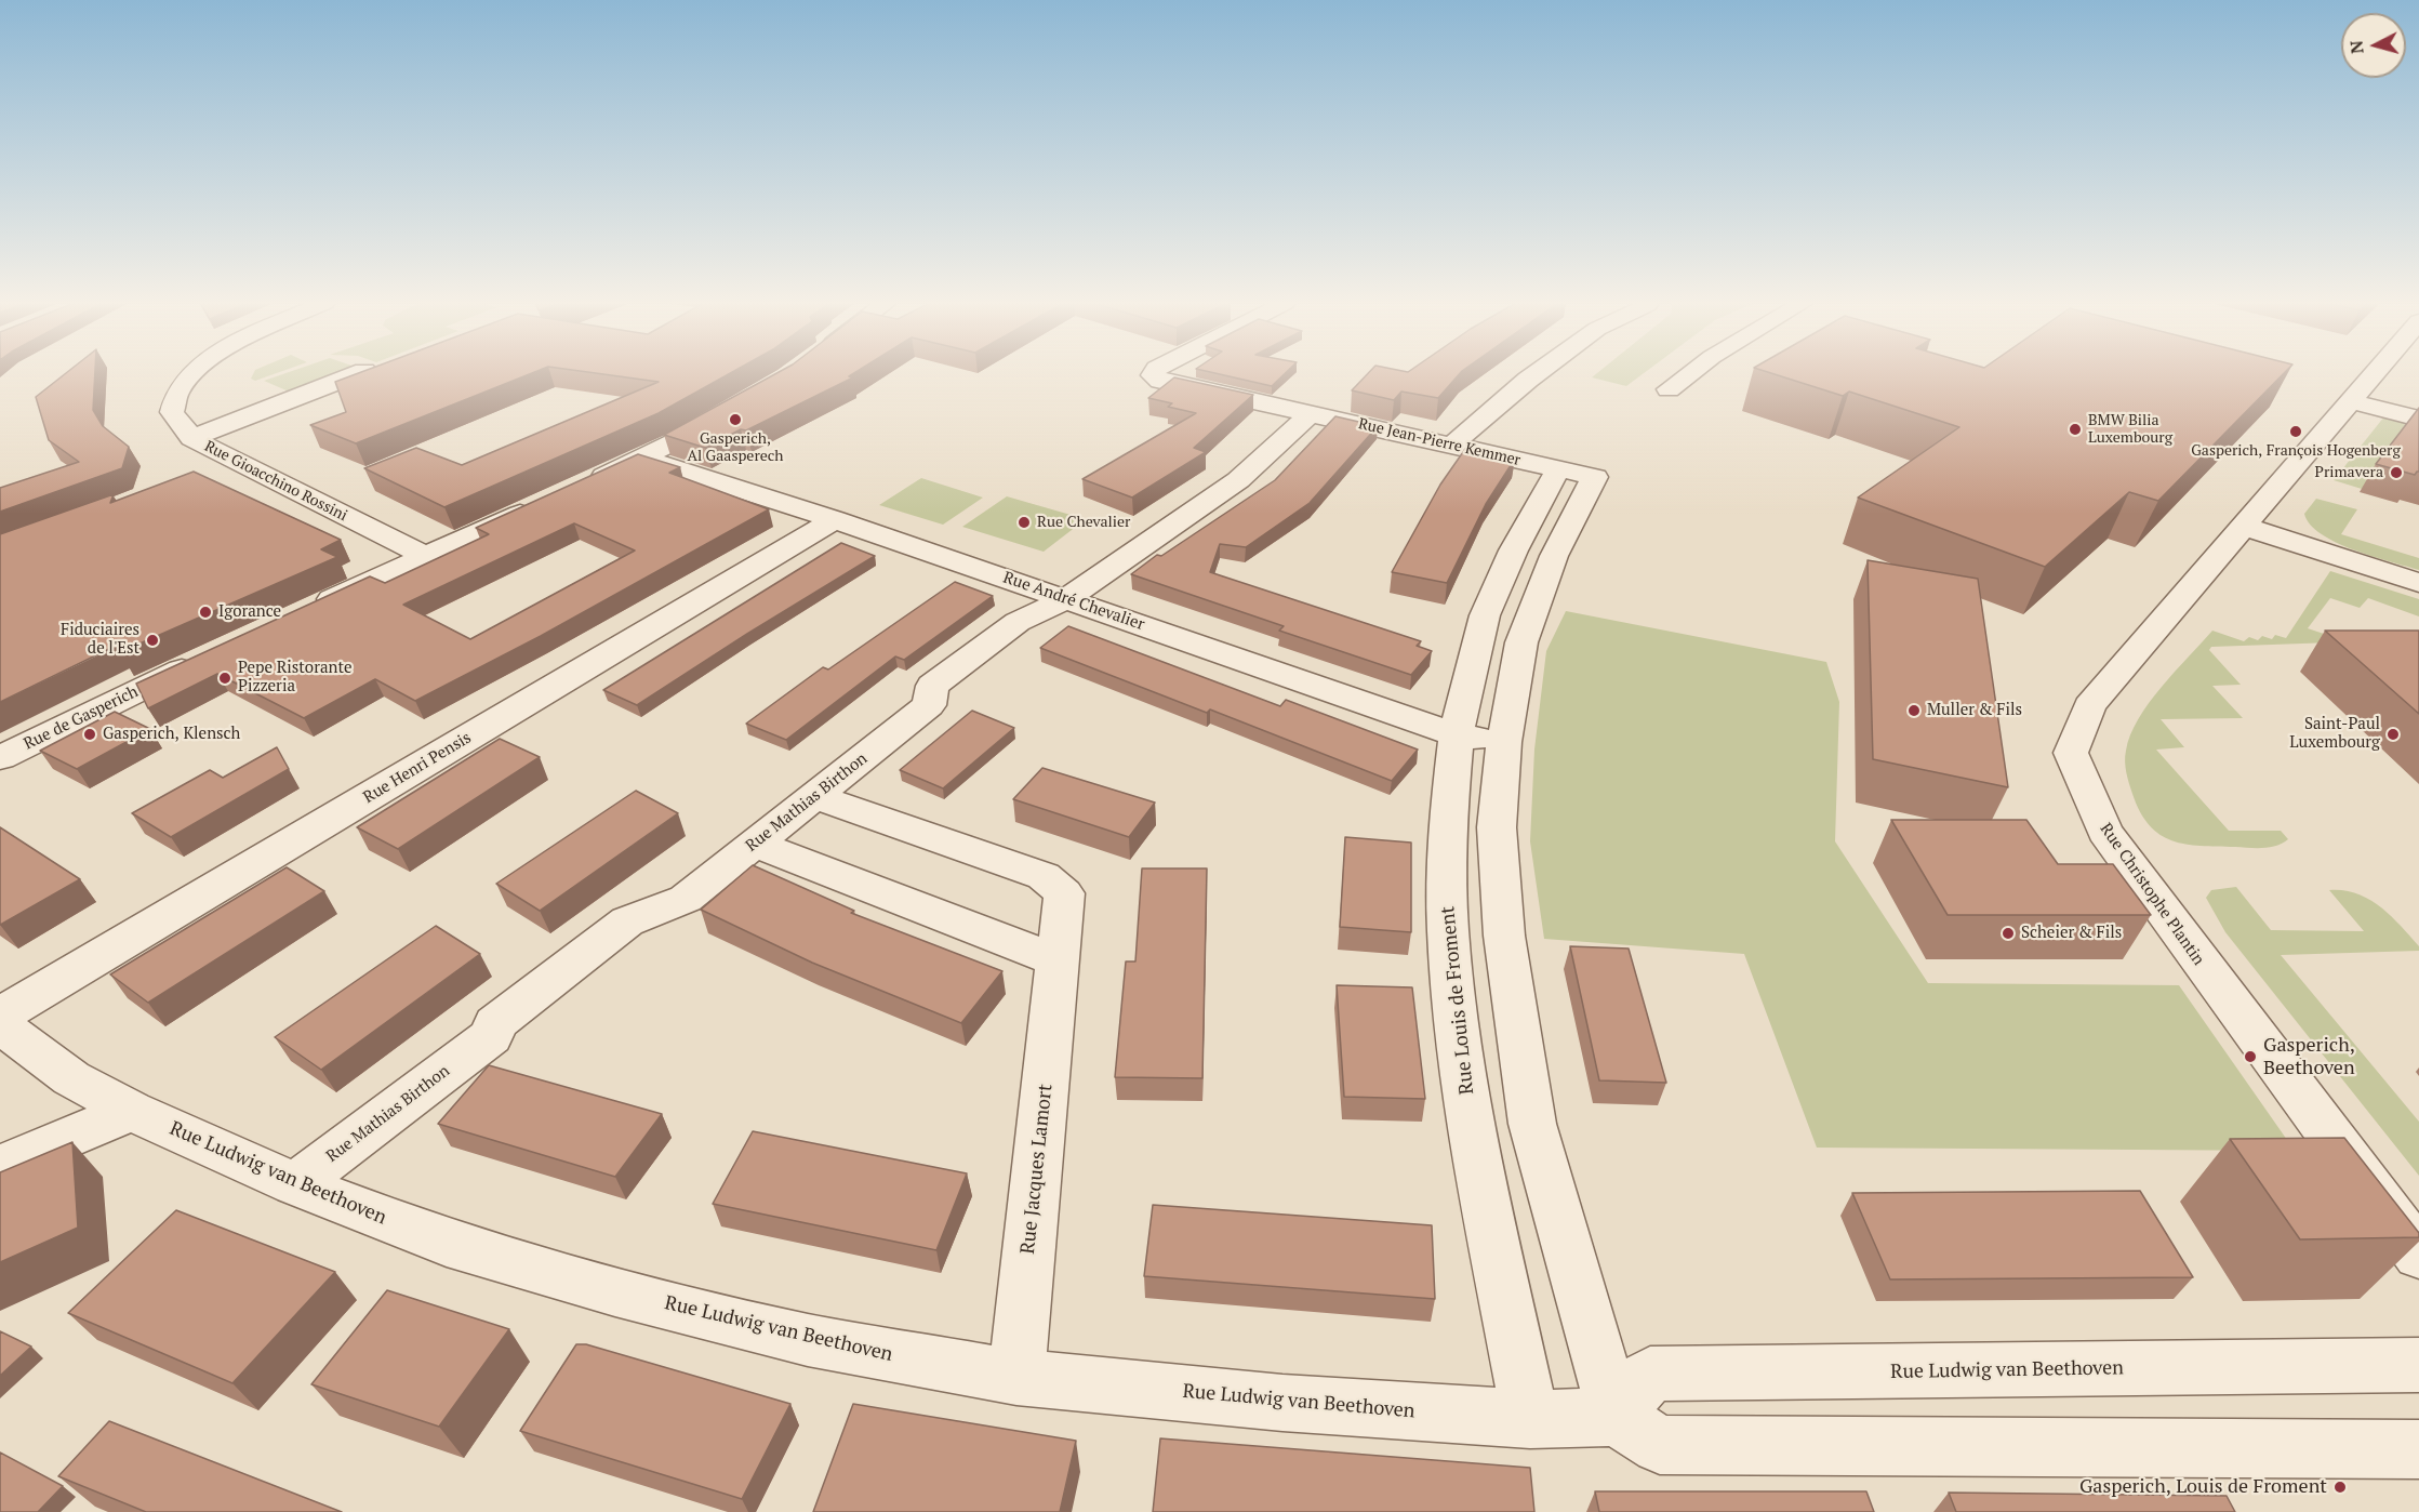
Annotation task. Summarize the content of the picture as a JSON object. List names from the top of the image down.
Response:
{
  "streets": {
    "street": [
      "Rue Jean-Pierre Kemmer",
      "Rue Gioacchino Rossini",
      "Rue André Chevalier",
      "Rue de Gasperich",
      "Rue Henri Pensis",
      "Rue Mathias Birthon",
      "Rue Christophe Plantin",
      "Rue Louis de Froment",
      "Rue Jacques Lamort",
      "Rue Ludwig van Beethoven"
    ]
  },
  "crossings": [
    ["Rue Jean-Pierre Kemmer", "Rue Mathias Birthon"],
    ["Rue Jean-Pierre Kemmer", "Rue Louis de Froment"],
    ["Rue André Chevalier", "Rue Henri Pensis"],
    ["Rue André Chevalier", "Rue Mathias Birthon"],
    ["Rue André Chevalier", "Rue Louis de Froment"],
    ["Rue Mathias Birthon", "Rue Jacques Lamort"],
    ["Rue Mathias Birthon", "Rue Ludwig van Beethoven"],
    ["Rue Louis de Froment", "Rue Ludwig van Beethoven"],
    ["Rue Jacques Lamort", "Rue Ludwig van Beethoven"]
  ],
  "places": [
    "Gasperich, Al Gaasperech",
    "BMW Bilia Luxembourg",
    "Gasperich, François Hogenberg",
    "Primavera",
    "Rue Chevalier",
    "Igorance",
    "Fiduciaires de l'Est",
    "Pepe Ristorante Pizzeria",
    "Muller & Fils",
    "Gasperich, Klensch",
    "Saint-Paul Luxembourg",
    "Scheier & Fils",
    "Gasperich, Beethoven",
    "Gasperich, Louis de Froment"
  ],
  "north": "left"
}
